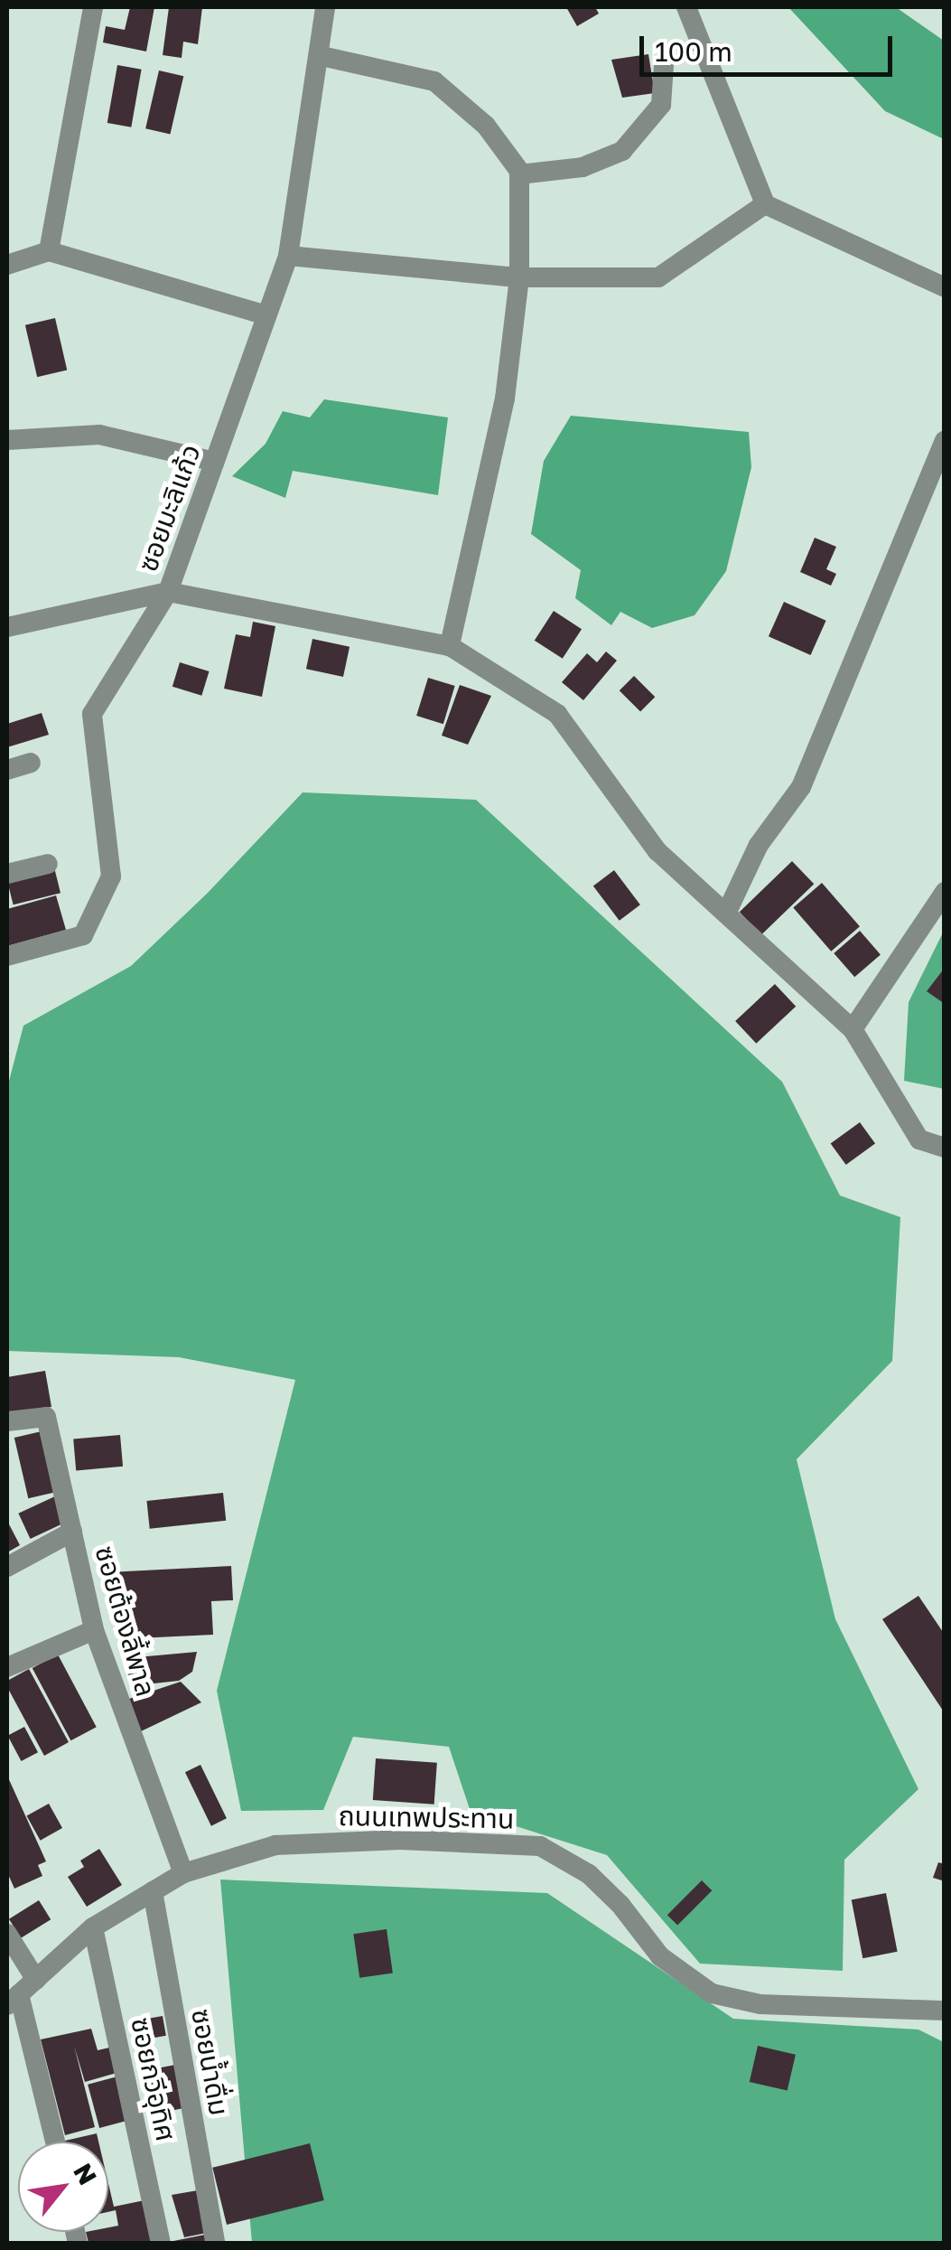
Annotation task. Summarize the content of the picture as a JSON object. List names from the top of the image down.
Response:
{
  "streets": {
    "street": [
      "ซอยมะลิแก้ว",
      "ซอยต้องลี้พาล",
      "ถนนเทพประทาน",
      "ซอยน้ำดื่ม",
      "ซอยกวีอุทิศ"
    ]
  },
  "crossings": [
    ["ซอยต้องลี้พาล", "ถนนเทพประทาน"],
    ["ถนนเทพประทาน", "ซอยน้ำดื่ม"],
    ["ถนนเทพประทาน", "ซอยกวีอุทิศ"]
  ],
  "scale_bar": "100 m",
  "north": "top right"
}
